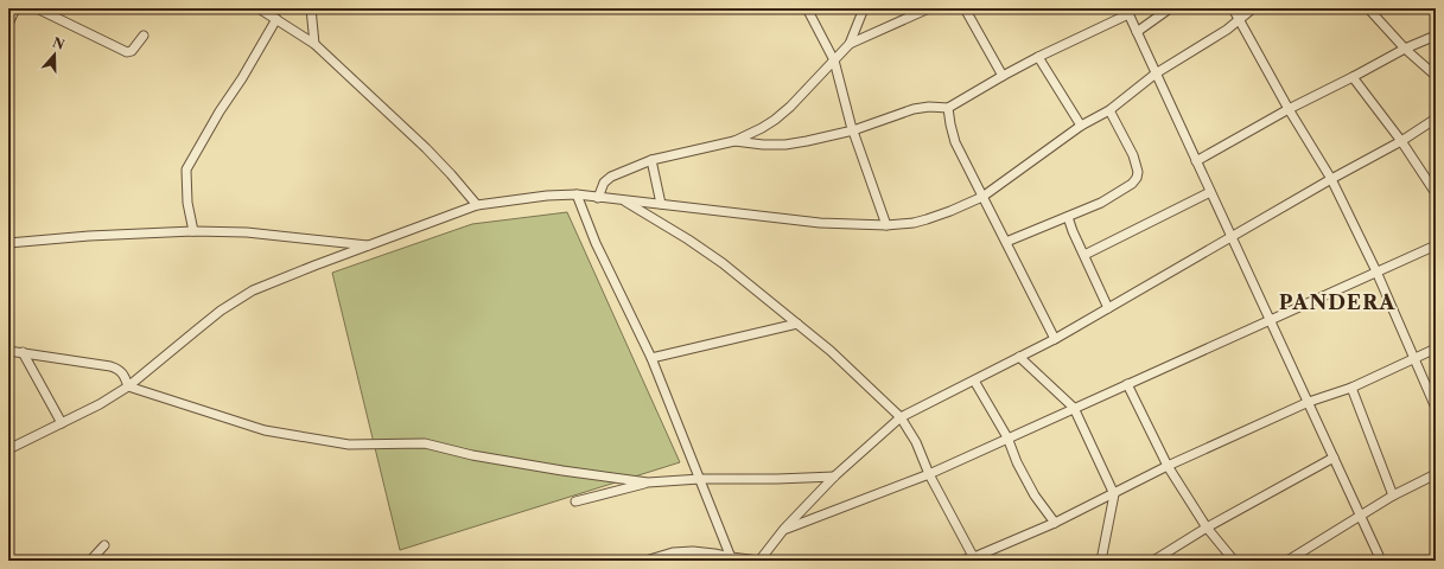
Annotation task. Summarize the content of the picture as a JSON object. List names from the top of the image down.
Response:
{
  "districts": ["PANDERA"],
  "north": "top"
}
